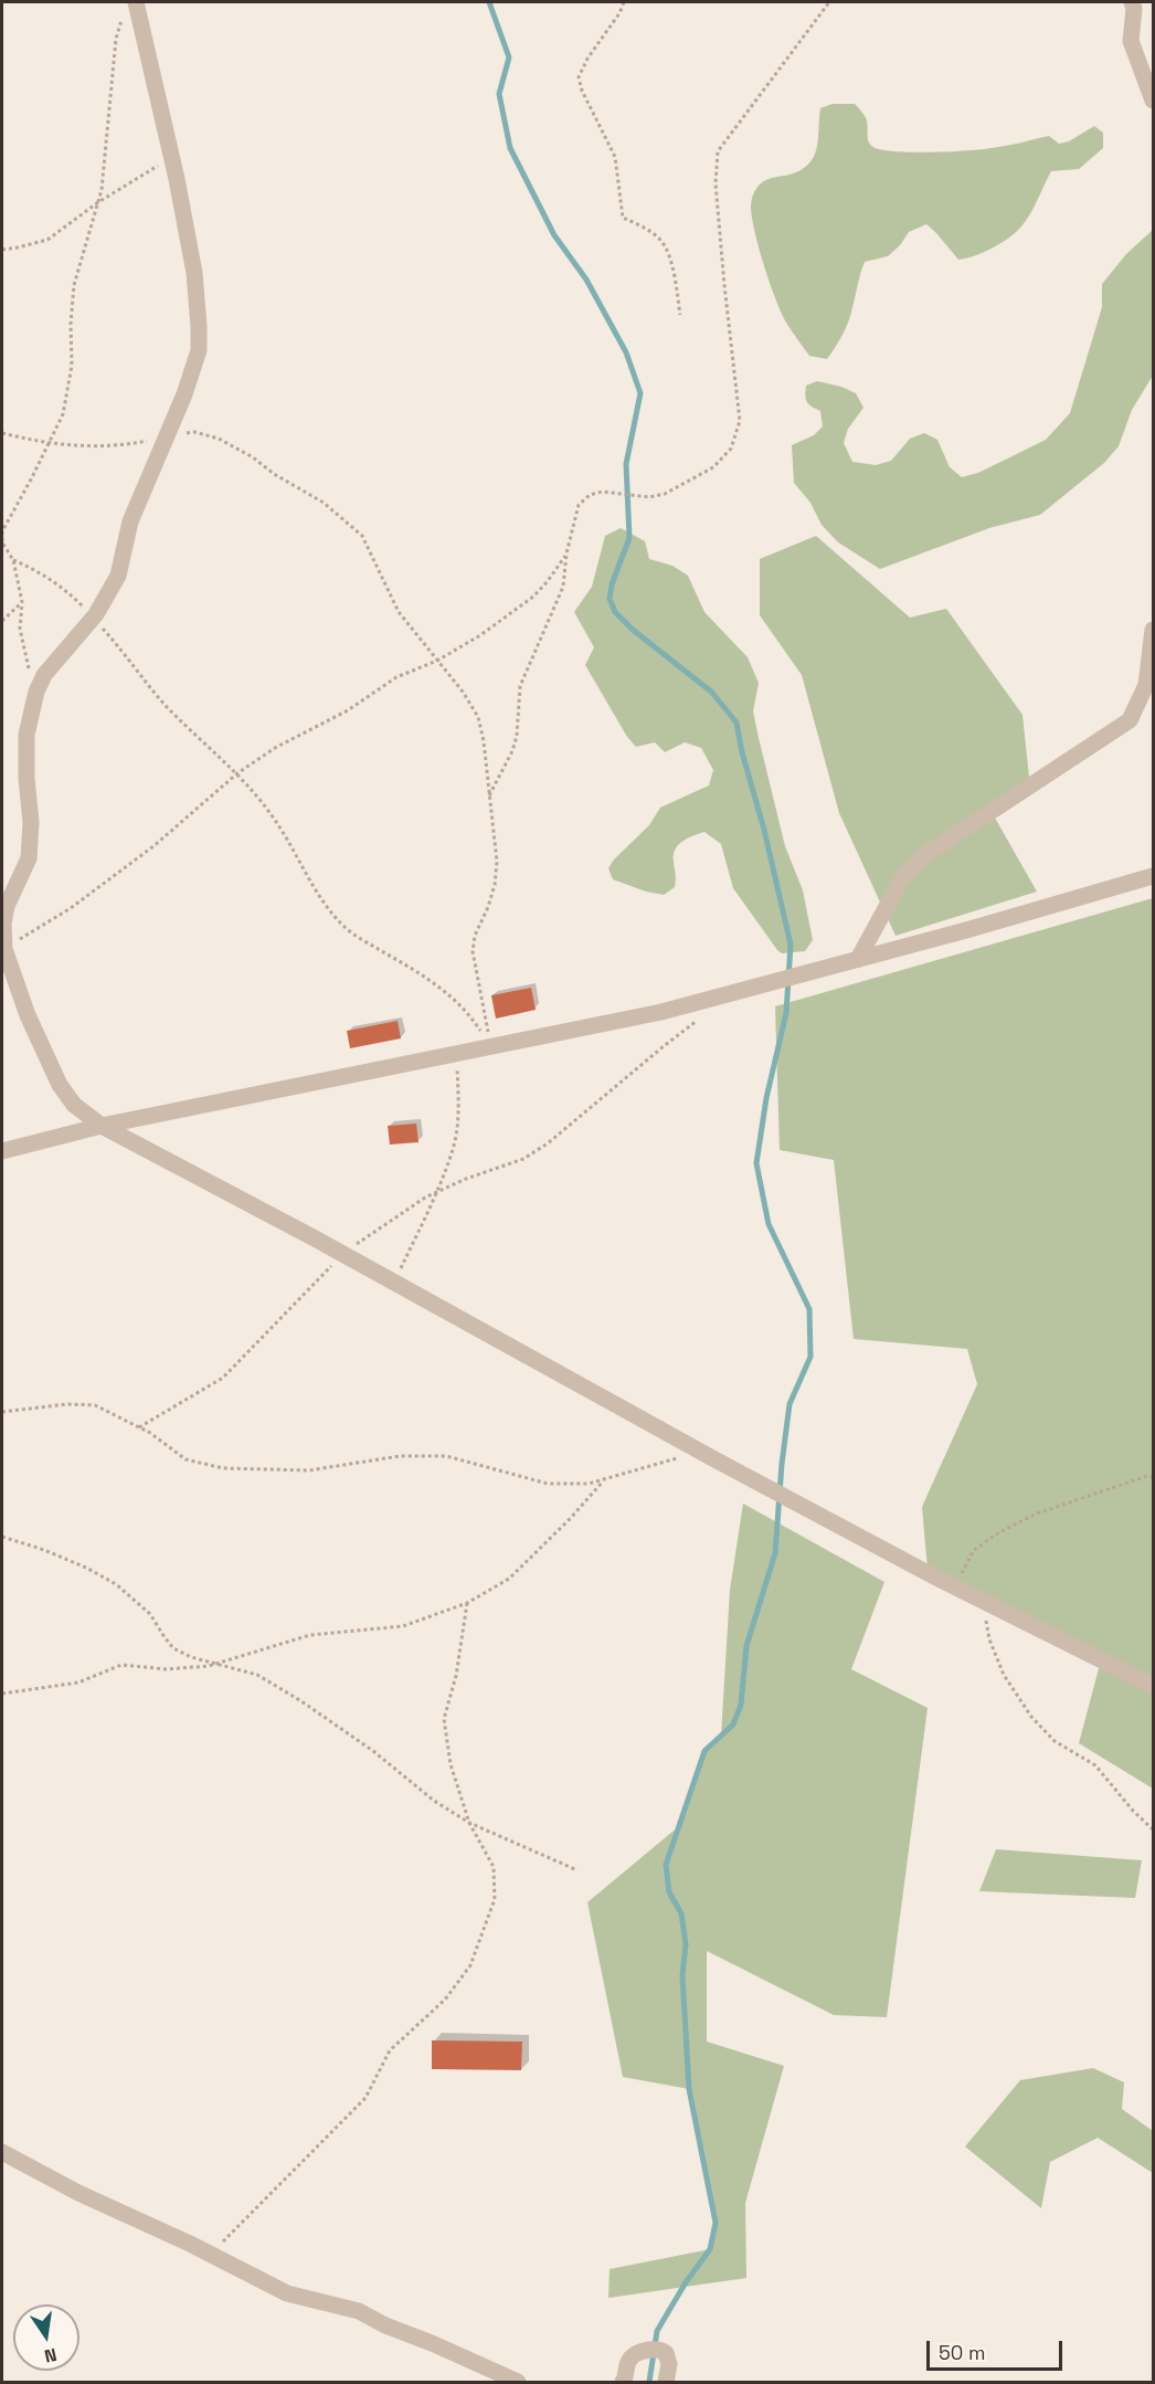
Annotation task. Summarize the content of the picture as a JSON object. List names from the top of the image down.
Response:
{
  "scale_bar": "50 m",
  "north": "bottom"
}
